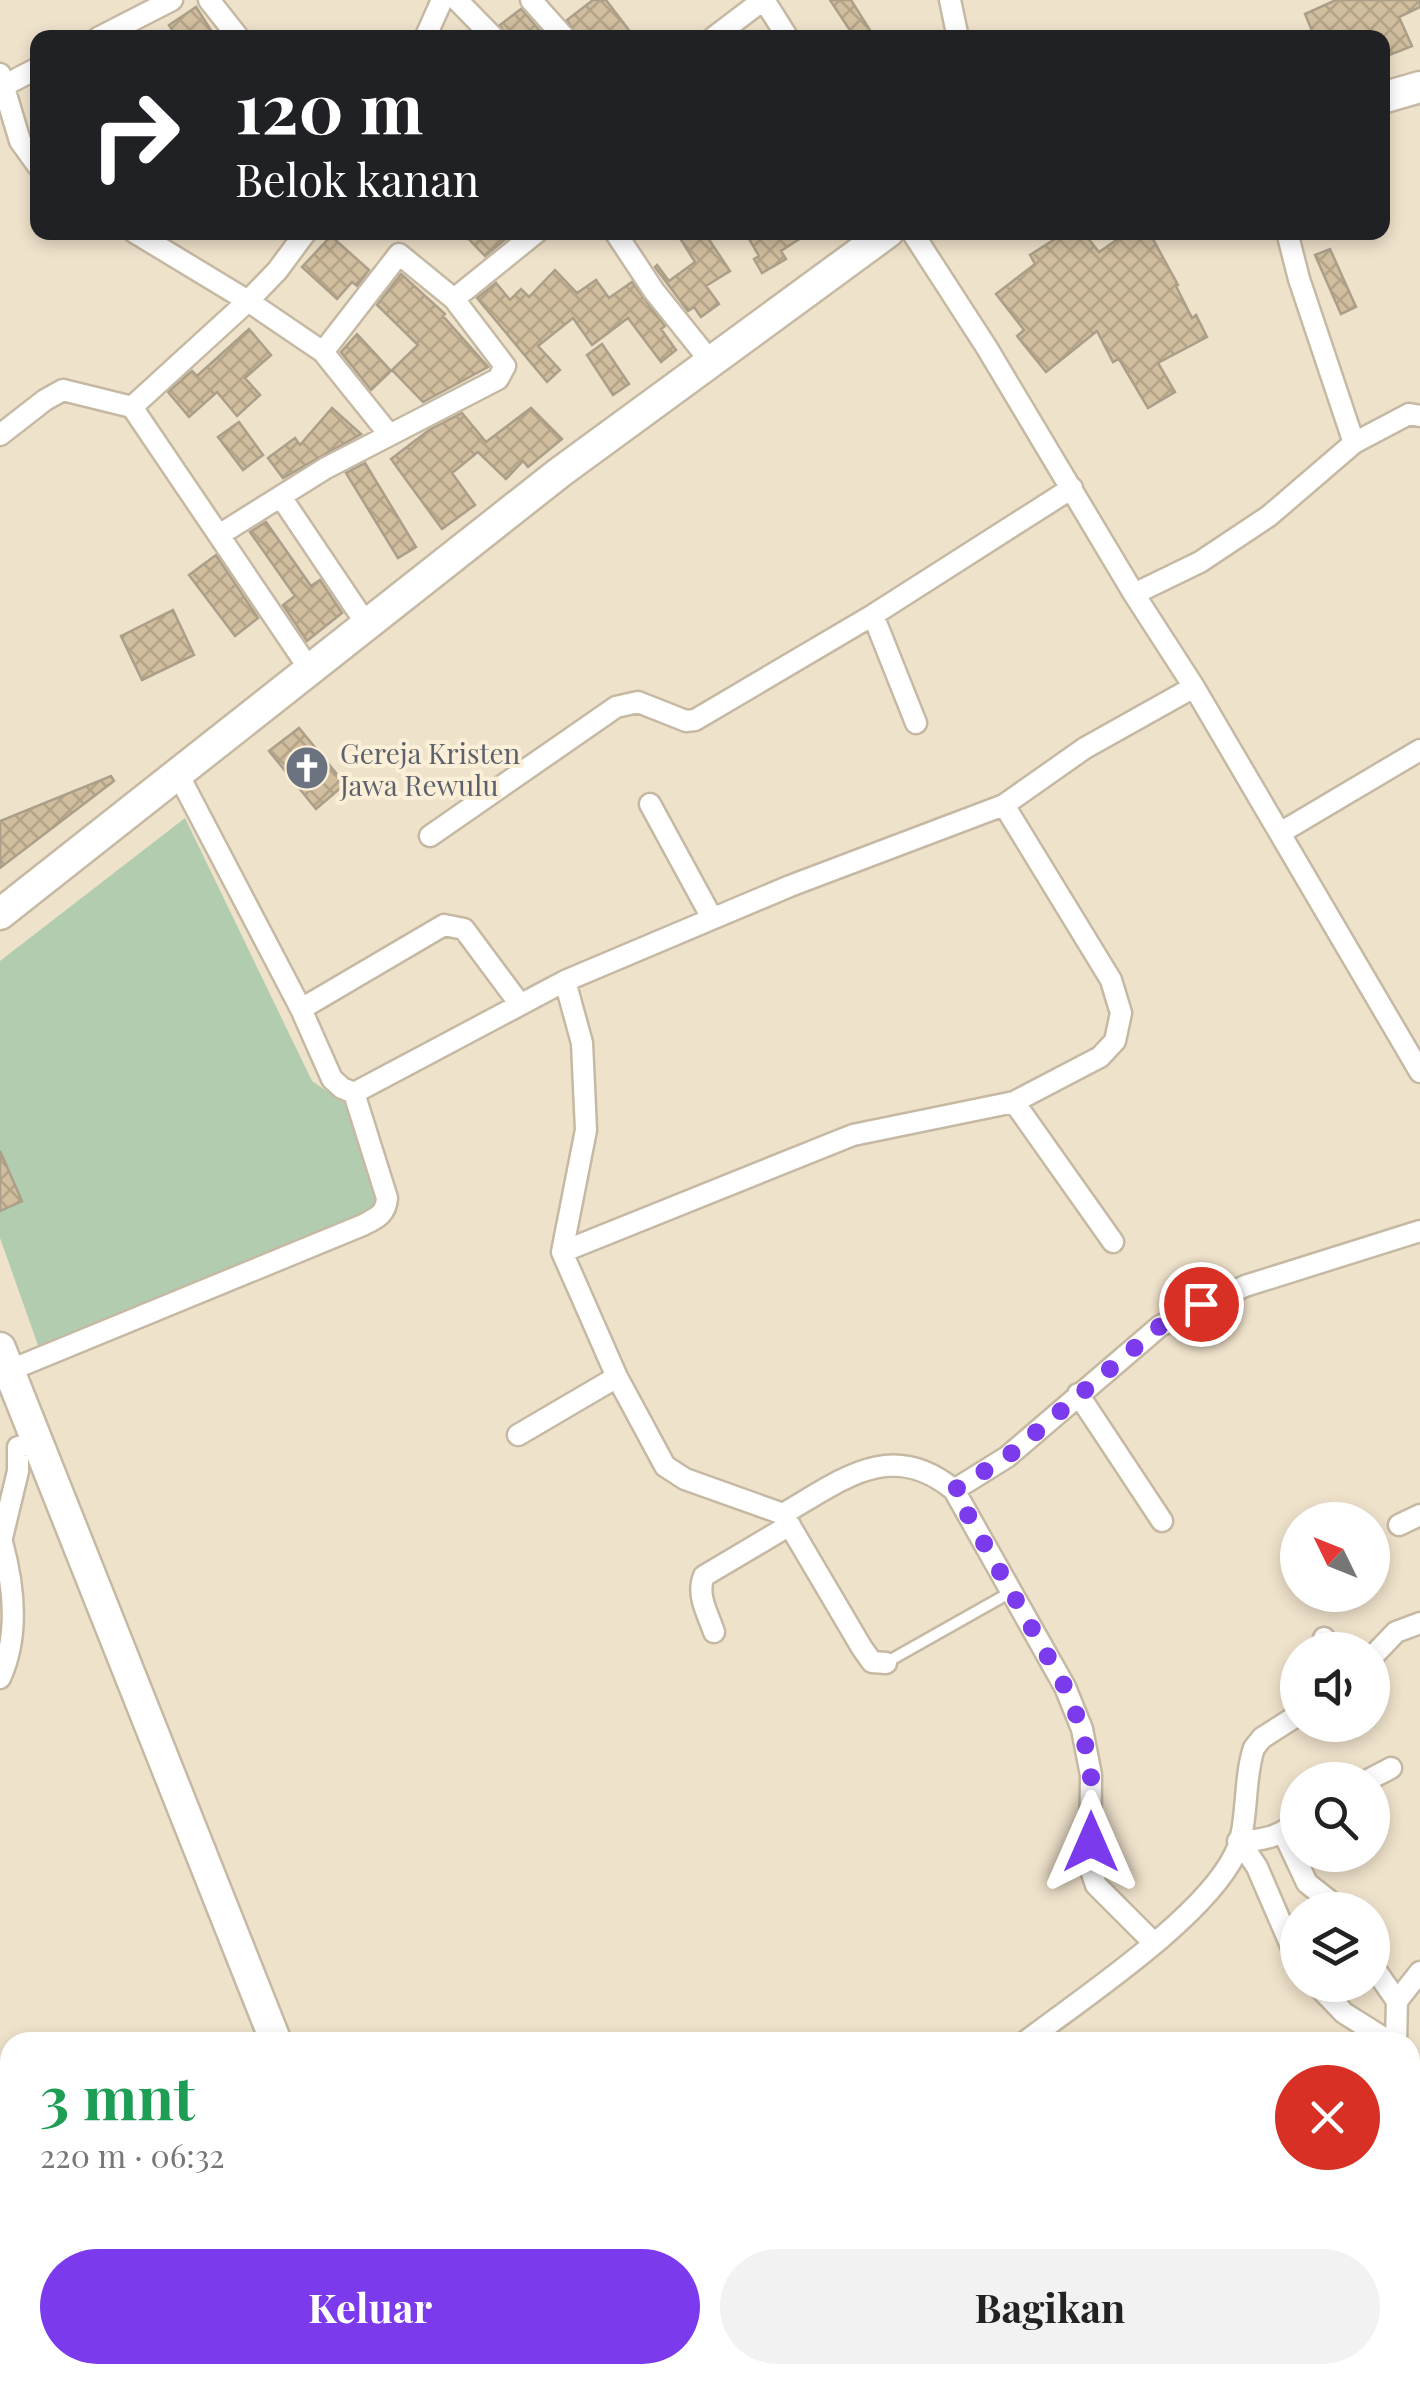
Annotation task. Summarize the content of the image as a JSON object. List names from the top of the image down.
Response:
{
  "places": {
    "church": ["Gereja Kristen Jawa Rewulu"]
  },
  "north": "top left",
  "page": {
    "turn": ["120 m", "Belok kanan"],
    "heading": ["3 mnt", "220 m · 06:32"],
    "buttons": ["Keluar", "Bagikan"]
  }
}
